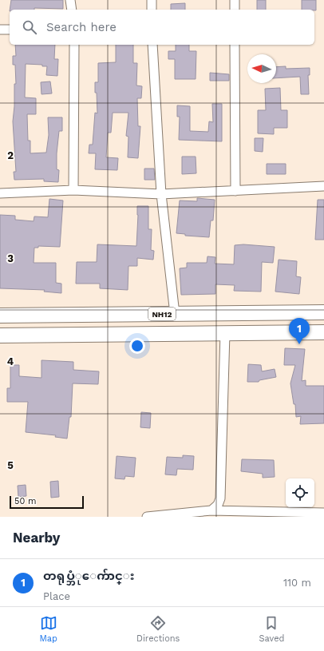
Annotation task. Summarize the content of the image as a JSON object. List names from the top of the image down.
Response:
{
  "streets": {
    "highway": ["NH12"]
  },
  "scale_bar": "50 m",
  "north": "left",
  "page": {
    "search": "Search here",
    "pins": "1",
    "scale": "50 m",
    "heading": "Nearby",
    "list": [
      {
        "mark": "1",
        "name": "တရုပ္ဘံုေက်ာင္း",
        "note": "Place",
        "value": "110 m"
      }
    ],
    "nav": ["Map", "Directions", "Saved"]
  },
  "grid": {
    "rows": [
      "2",
      "3",
      "4",
      "5"
    ]
  }
}
